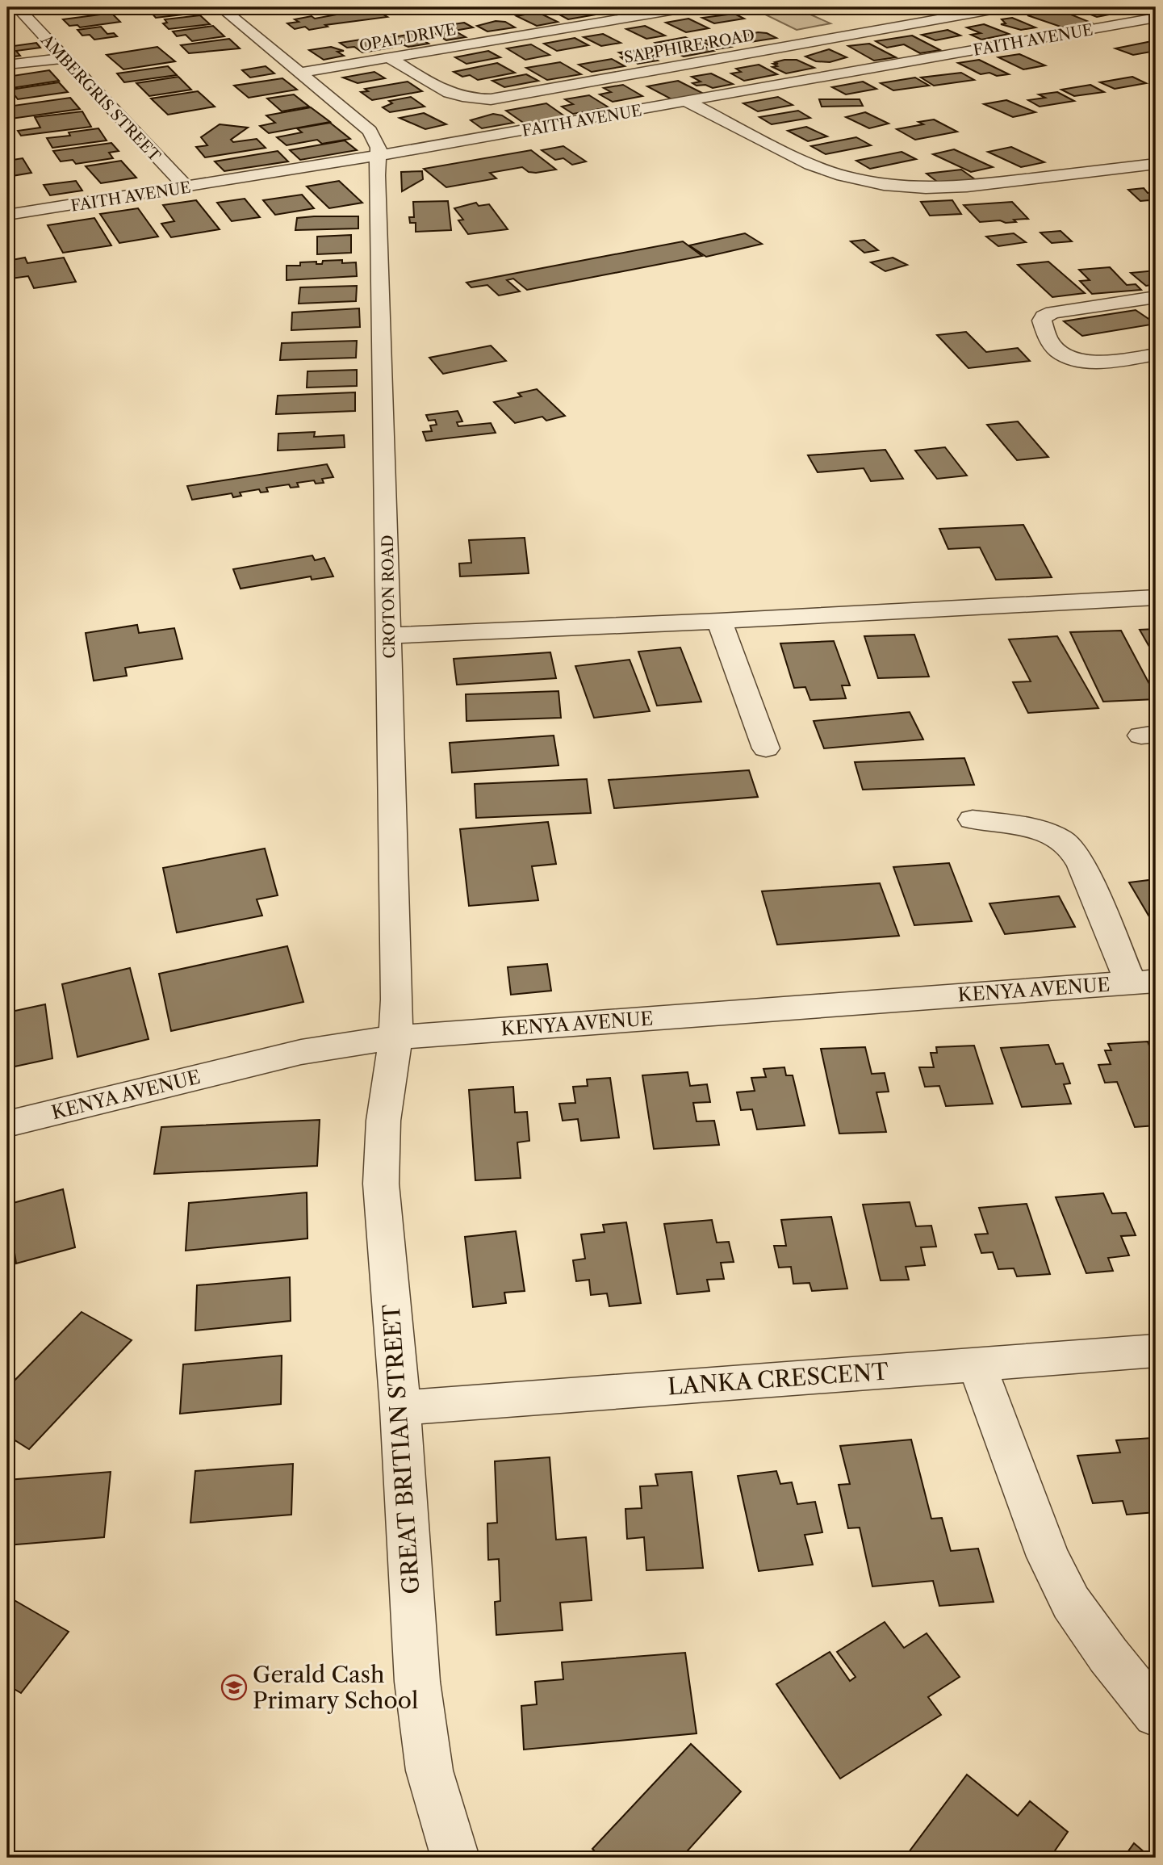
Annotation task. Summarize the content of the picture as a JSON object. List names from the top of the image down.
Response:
{
  "streets": {
    "street": [
      "OPAL DRIVE",
      "FAITH AVENUE",
      "SAPPHIRE ROAD",
      "AMBERGRIS STREET",
      "CROTON ROAD",
      "KENYA AVENUE",
      "LANKA CRESCENT",
      "GREAT BRITIAN STREET"
    ]
  },
  "crossings": [
    ["OPAL DRIVE", "SAPPHIRE ROAD"],
    ["OPAL DRIVE", "CROTON ROAD"],
    ["FAITH AVENUE", "AMBERGRIS STREET"],
    ["FAITH AVENUE", "CROTON ROAD"],
    ["CROTON ROAD", "KENYA AVENUE"],
    ["CROTON ROAD", "GREAT BRITIAN STREET"],
    ["KENYA AVENUE", "GREAT BRITIAN STREET"],
    ["LANKA CRESCENT", "GREAT BRITIAN STREET"]
  ],
  "places": {
    "school or university": ["Gerald Cash Primary School"]
  }
}
